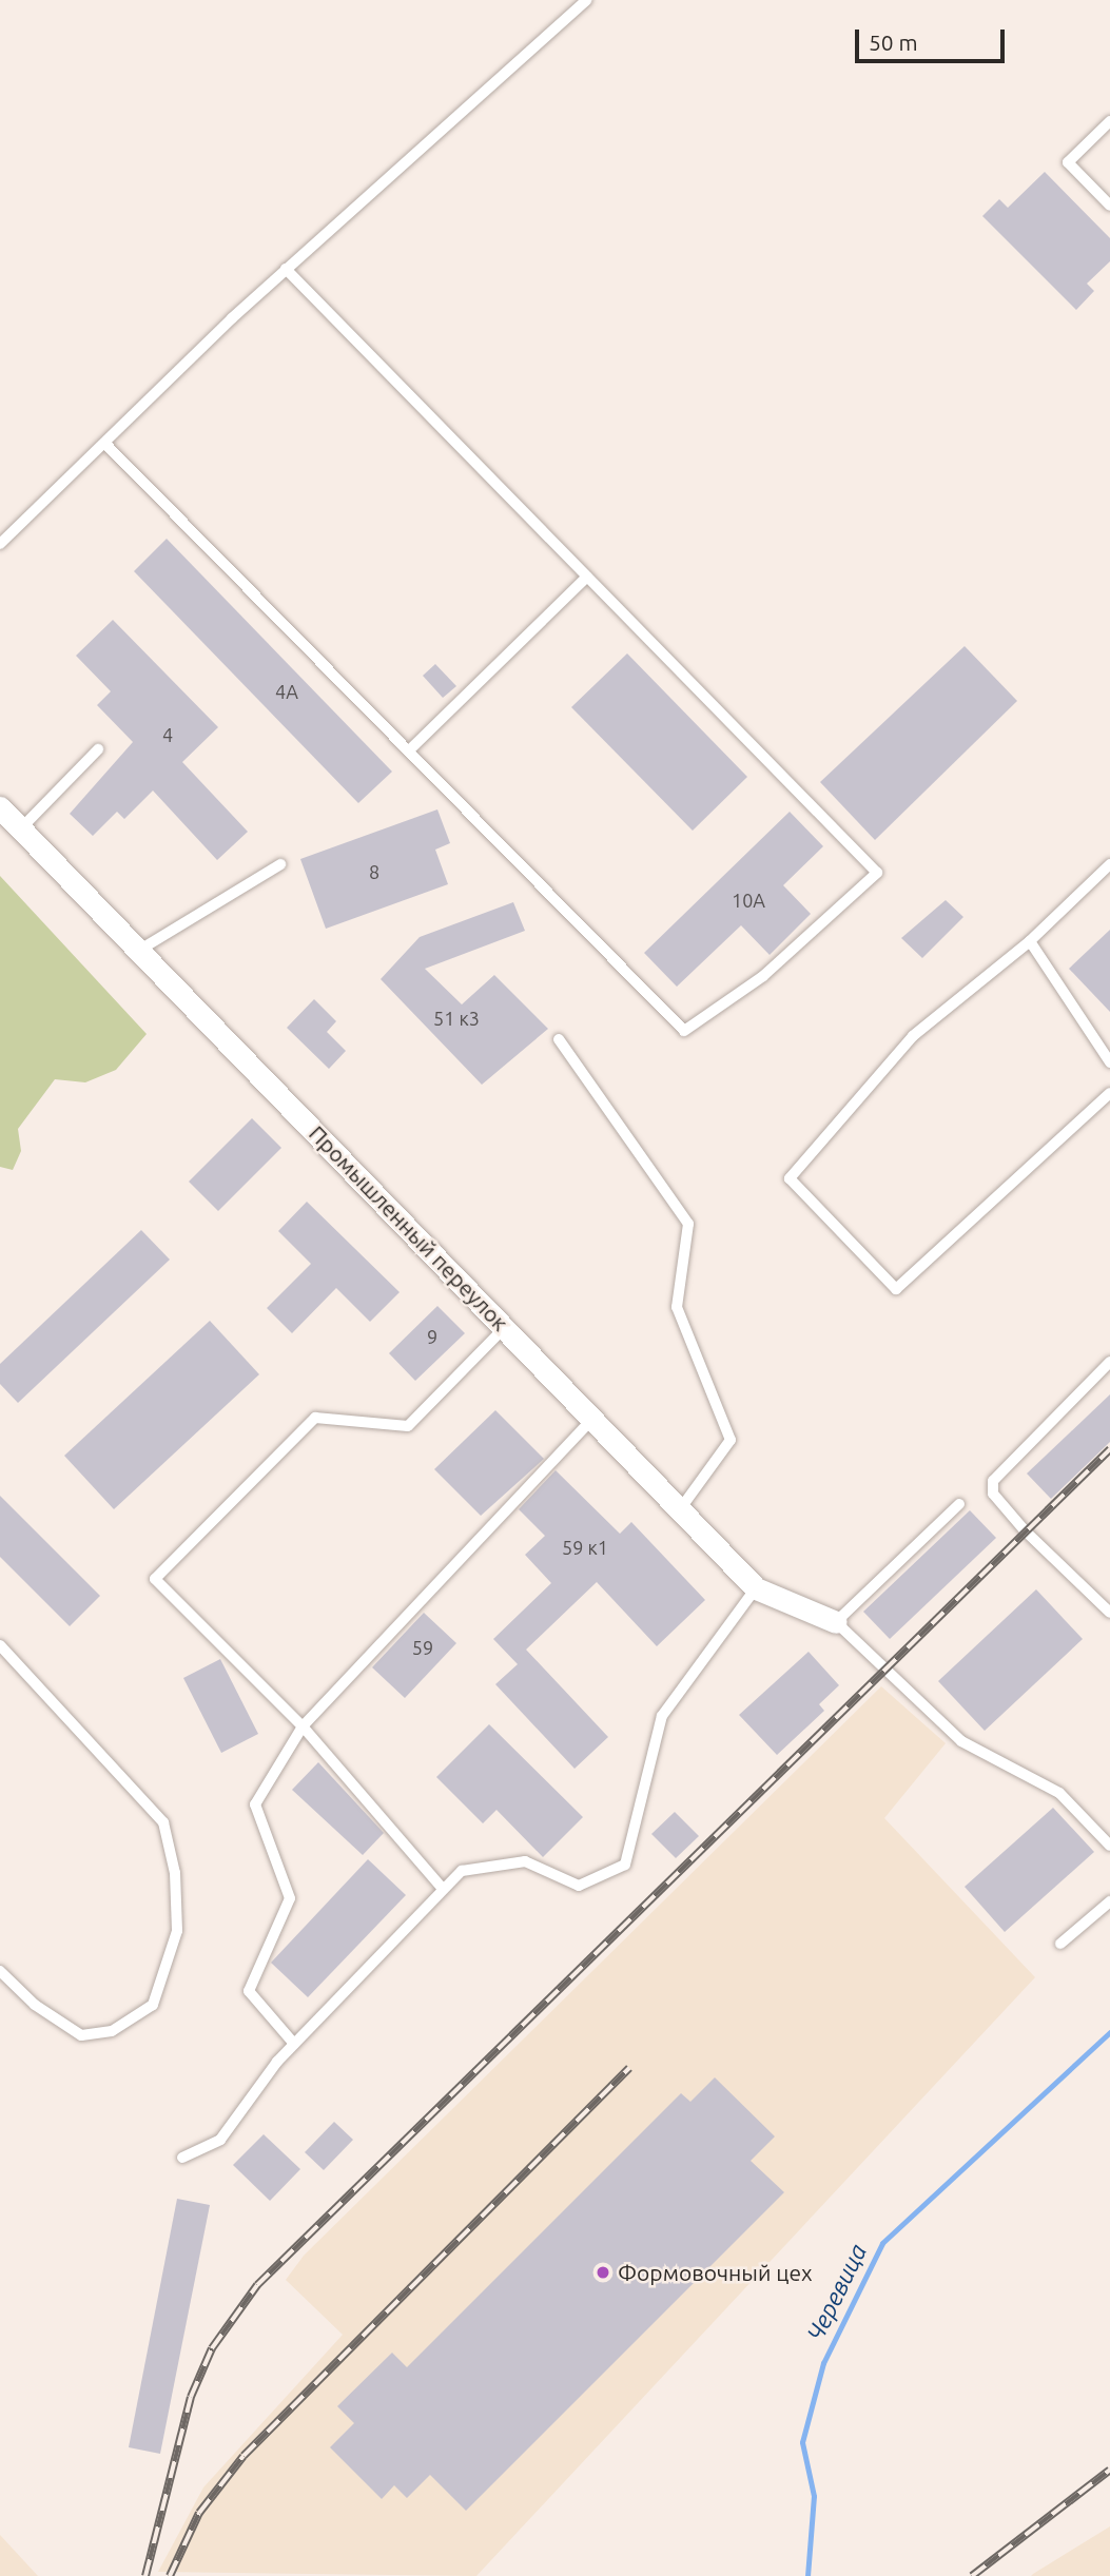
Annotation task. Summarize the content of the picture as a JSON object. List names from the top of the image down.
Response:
{
  "streets": {
    "street": ["Промышленный переулок"]
  },
  "water": ["Черевица"],
  "places": ["Формовочный цех"],
  "house_numbers": [
    "4А",
    "4",
    "8",
    "10А",
    "51 к3",
    "9",
    "59 к1",
    "59"
  ],
  "scale_bar": "50 m"
}
